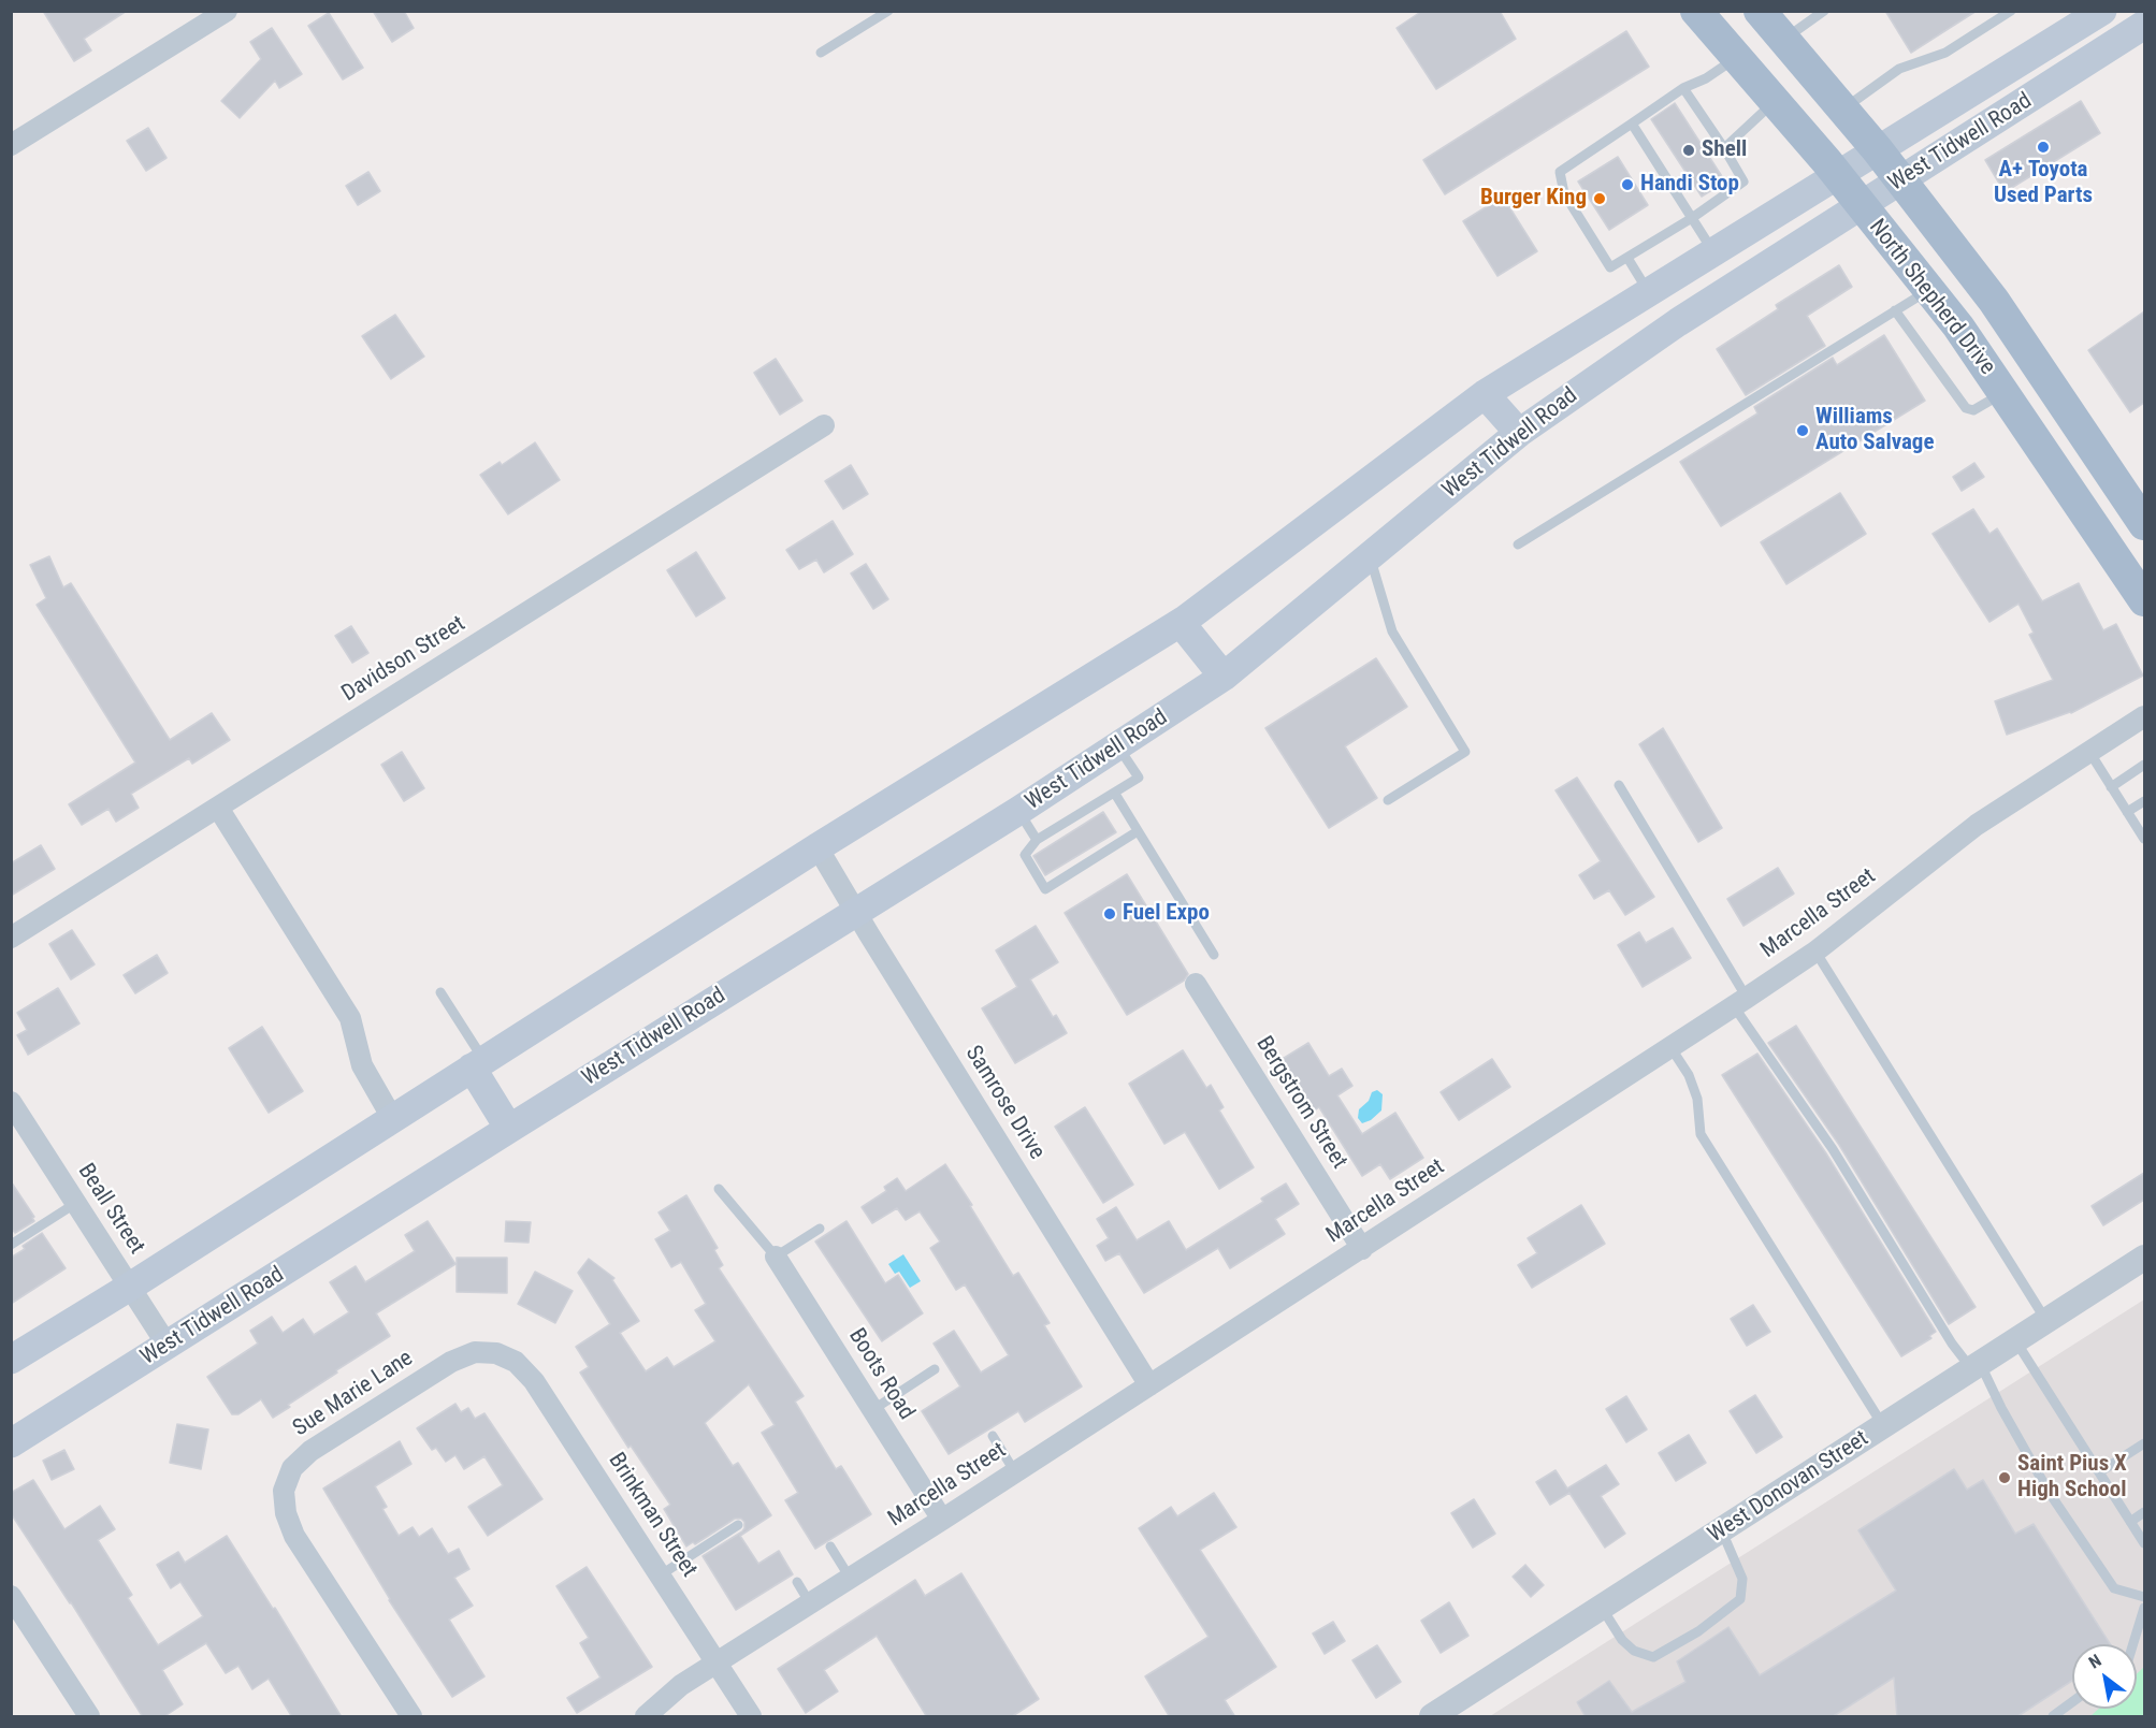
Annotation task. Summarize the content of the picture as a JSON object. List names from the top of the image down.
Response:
{
  "streets": {
    "main road": ["West Tidwell Road", "North Shepherd Drive"],
    "street": [
      "Davidson Street",
      "Marcella Street",
      "Samrose Drive",
      "Bergstrom Street",
      "Beall Street",
      "Boots Road",
      "Sue Marie Lane",
      "West Donovan Street",
      "Brinkman Street"
    ]
  },
  "crossings": [
    ["West Tidwell Road", "North Shepherd Drive"],
    ["West Tidwell Road", "Samrose Drive"],
    ["West Tidwell Road", "Beall Street"],
    ["Marcella Street", "Samrose Drive"],
    ["Marcella Street", "Bergstrom Street"],
    ["Marcella Street", "Boots Road"],
    ["Marcella Street", "Brinkman Street"],
    ["Sue Marie Lane", "Brinkman Street"]
  ],
  "places": [
    "A+ Toyota Used Parts",
    "Shell",
    "Handi Stop",
    "Burger King",
    "Williams Auto Salvage",
    "Fuel Expo",
    "Saint Pius X High School"
  ],
  "north": "top left"
}
